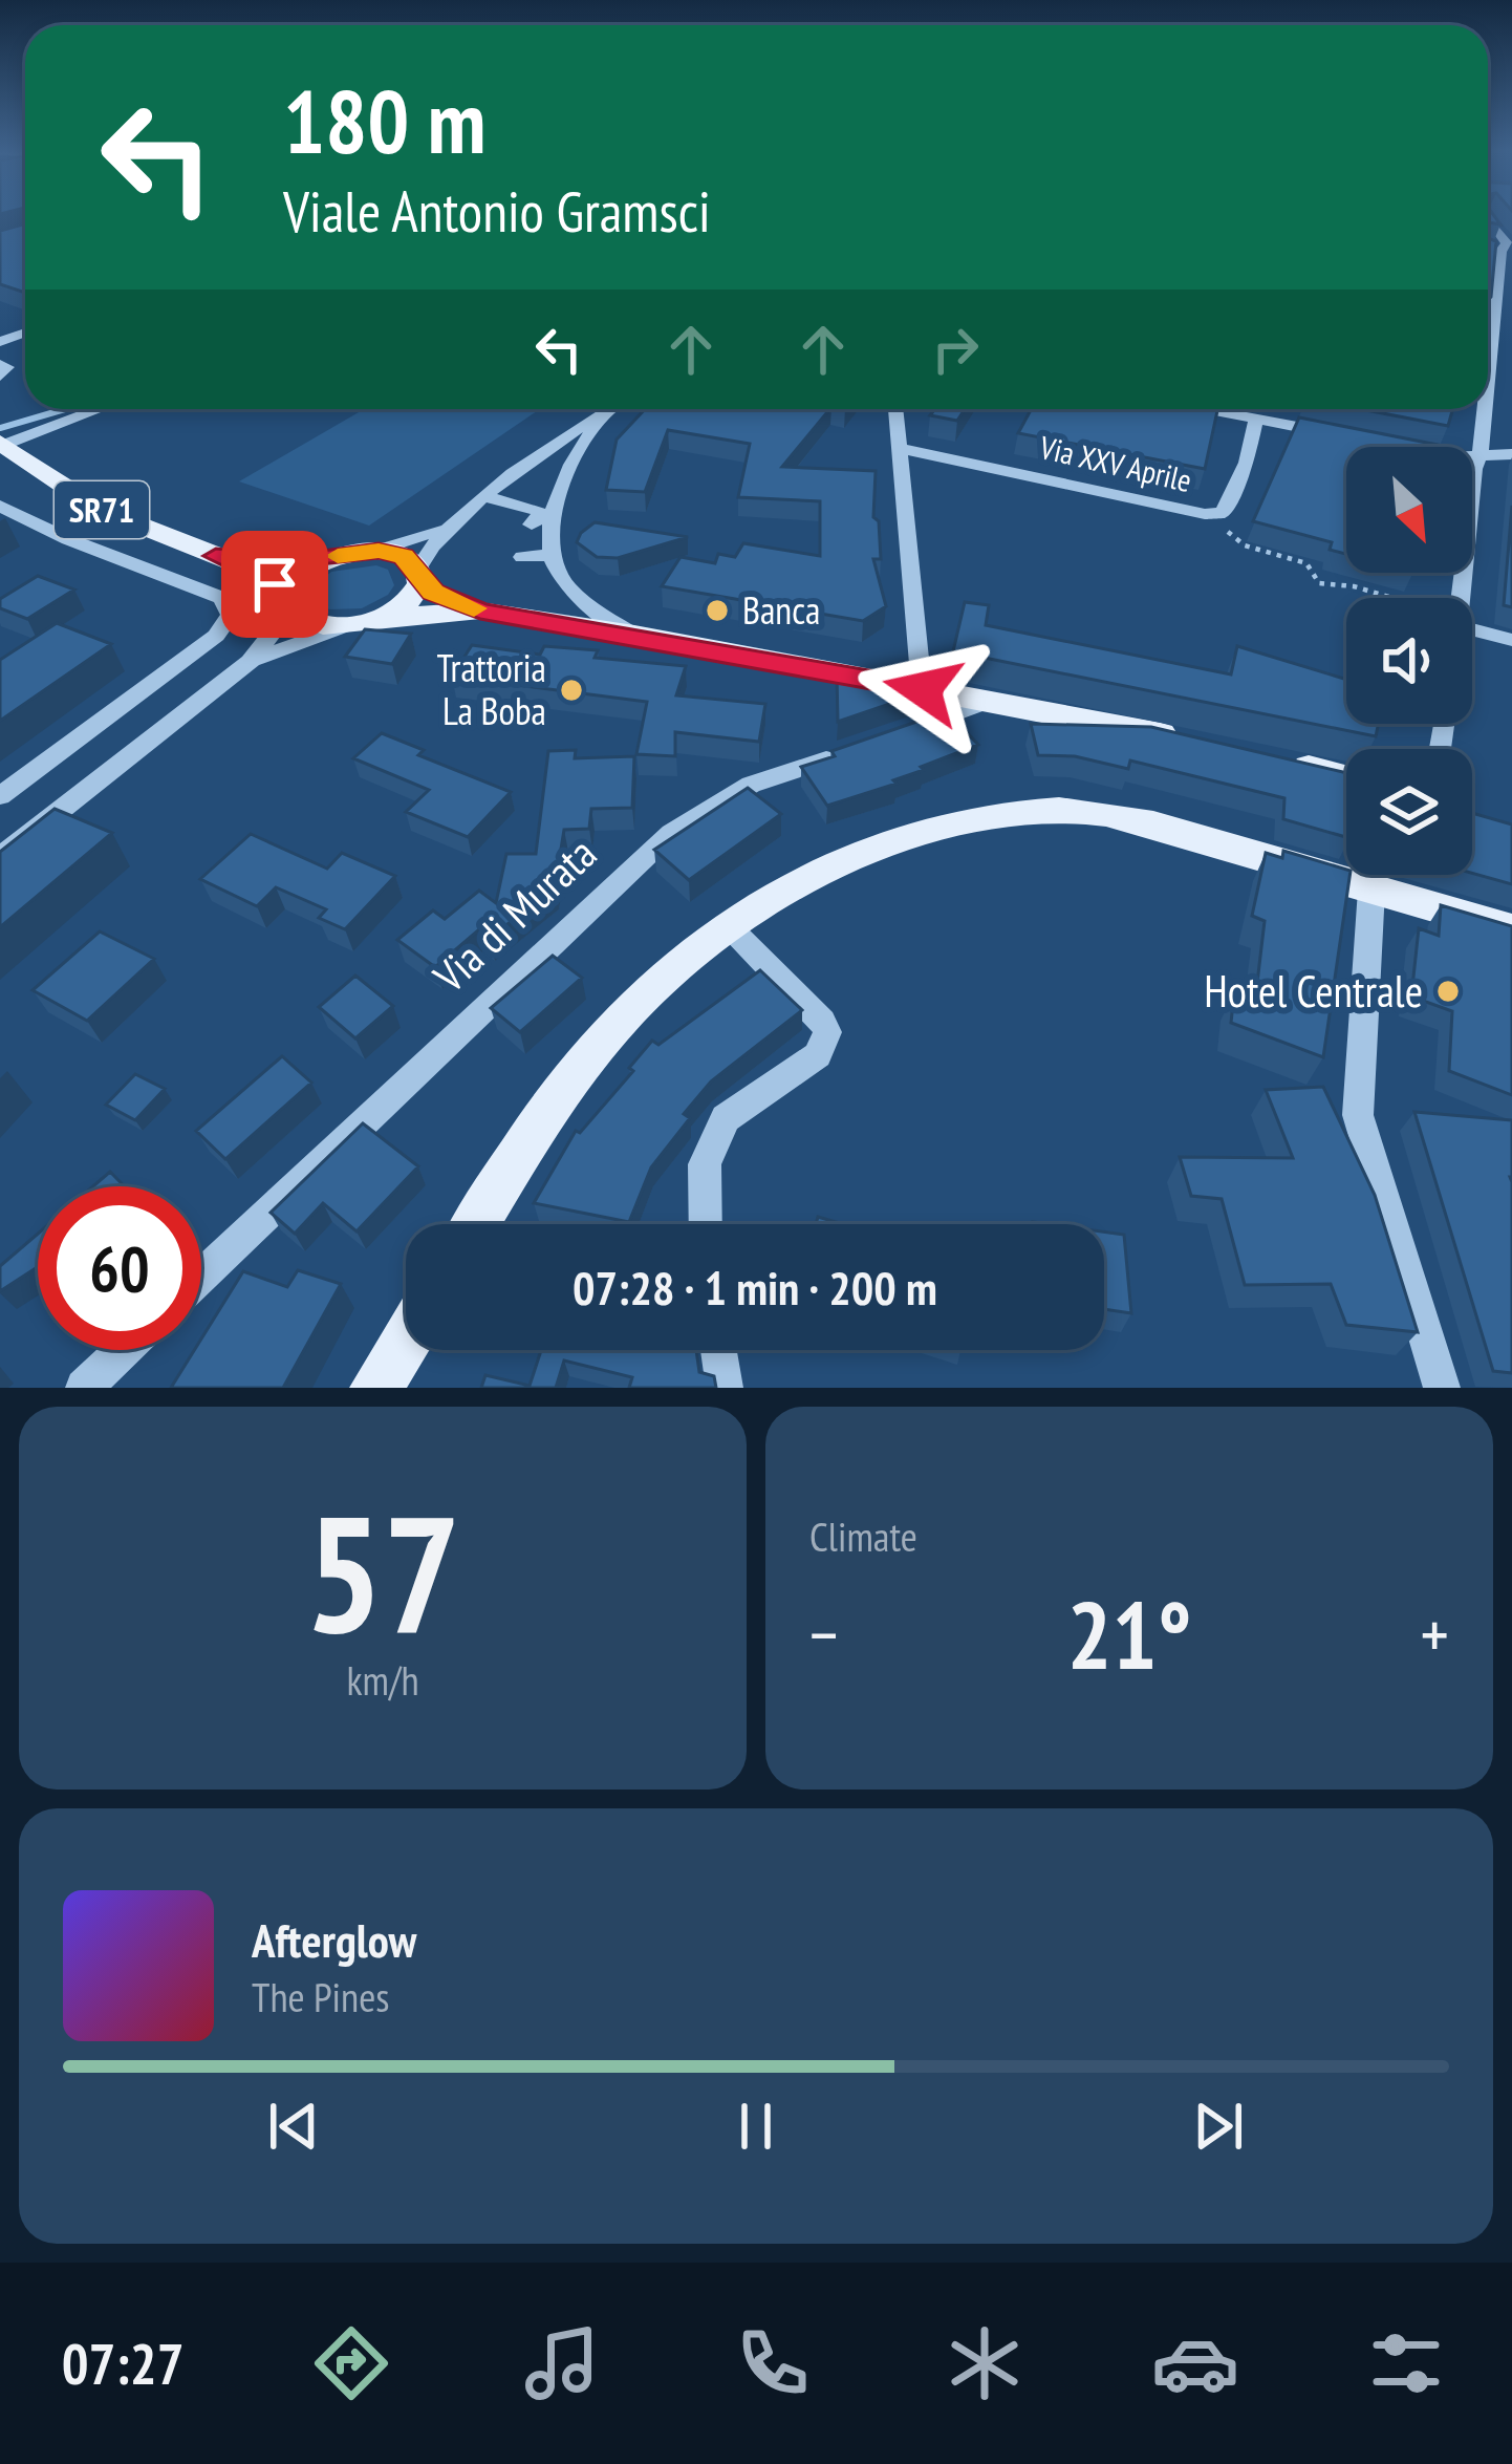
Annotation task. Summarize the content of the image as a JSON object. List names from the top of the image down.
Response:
{
  "streets": {
    "main road": ["SR71"],
    "street": ["Via XXV Aprile", "Via di Murata"]
  },
  "places": ["Banca", "Trattoria La Boba", "Hotel Centrale"],
  "north": "bottom right",
  "page": {
    "turn": ["180 m", "Viale Antonio Gramsci"],
    "limit": "60",
    "trip": "07:28 · 1 min · 200 m",
    "tile": [
      ["57", "km/h"],
      "Climate"
    ],
    "heat": ["−", "21°", "+"],
    "song": ["Afterglow", "The Pines"],
    "tabs": "07:27"
  }
}
